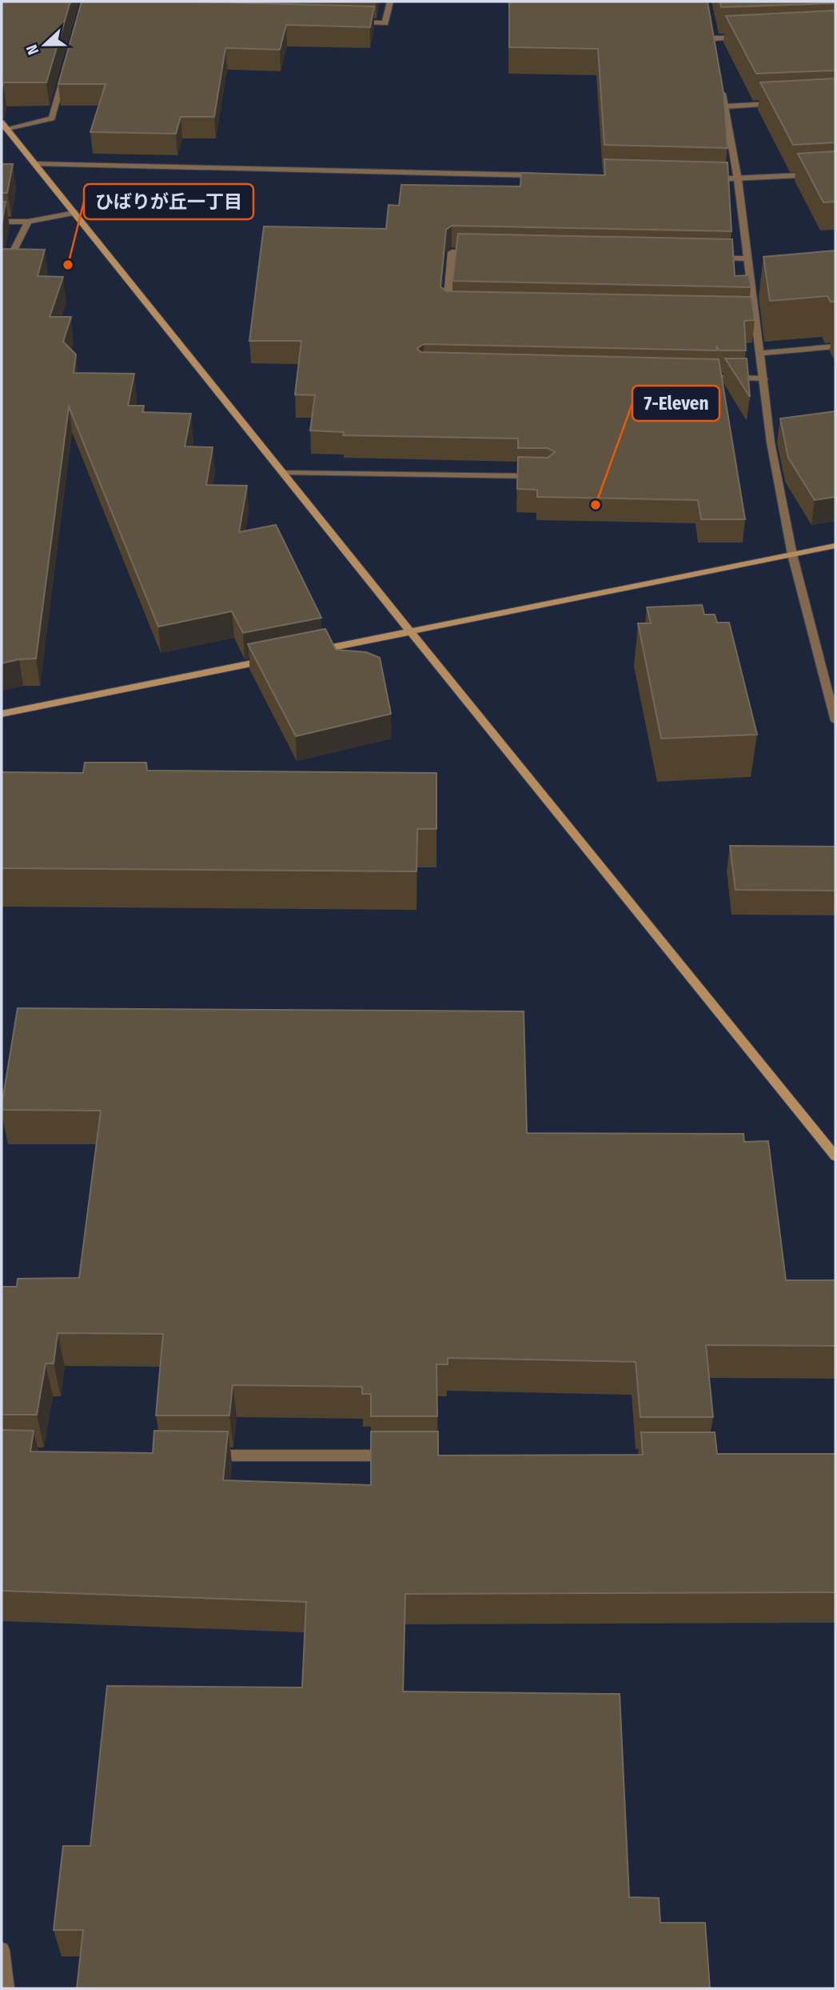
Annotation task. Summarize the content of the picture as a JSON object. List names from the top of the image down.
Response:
{
  "places": ["ひばりが丘一丁目", "7-Eleven"],
  "north": "left"
}
